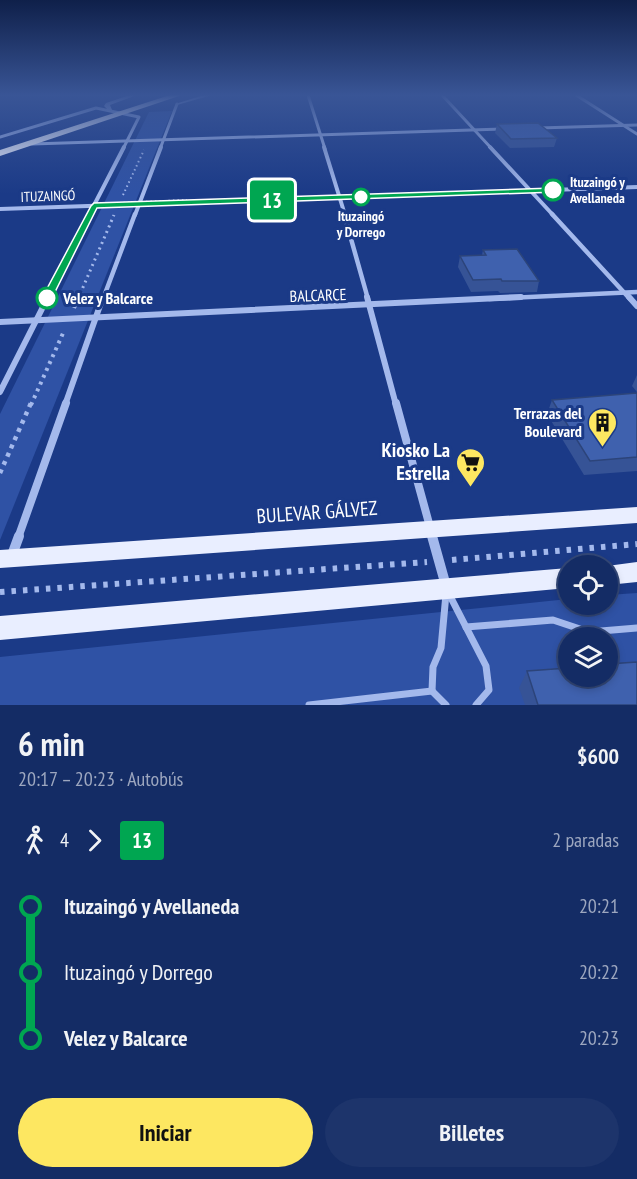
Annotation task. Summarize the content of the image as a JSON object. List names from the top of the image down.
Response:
{
  "streets": {
    "main road": ["BULEVAR GÁLVEZ"],
    "street": ["ITUZAINGÓ", "BALCARCE"]
  },
  "places": {
    "other": ["Ituzaingó y Avellaneda", "Ituzaingó y Dorrego", "Velez y Balcarce"],
    "building": ["Terrazas del Boulevard"],
    "supermarket": ["Kiosko La Estrella"]
  },
  "lines": ["bus line 13"],
  "page": {
    "on_map": "13",
    "heading": ["6 min", "20:17 – 20:23 · Autobús", "$600"],
    "legs": ["4", "13", "2 paradas"],
    "list": [
      {
        "name": "Ituzaingó y Avellaneda",
        "value": "20:21"
      },
      {
        "name": "Ituzaingó y Dorrego",
        "value": "20:22"
      },
      {
        "name": "Velez y Balcarce",
        "value": "20:23"
      }
    ],
    "buttons": ["Iniciar", "Billetes"]
  }
}
